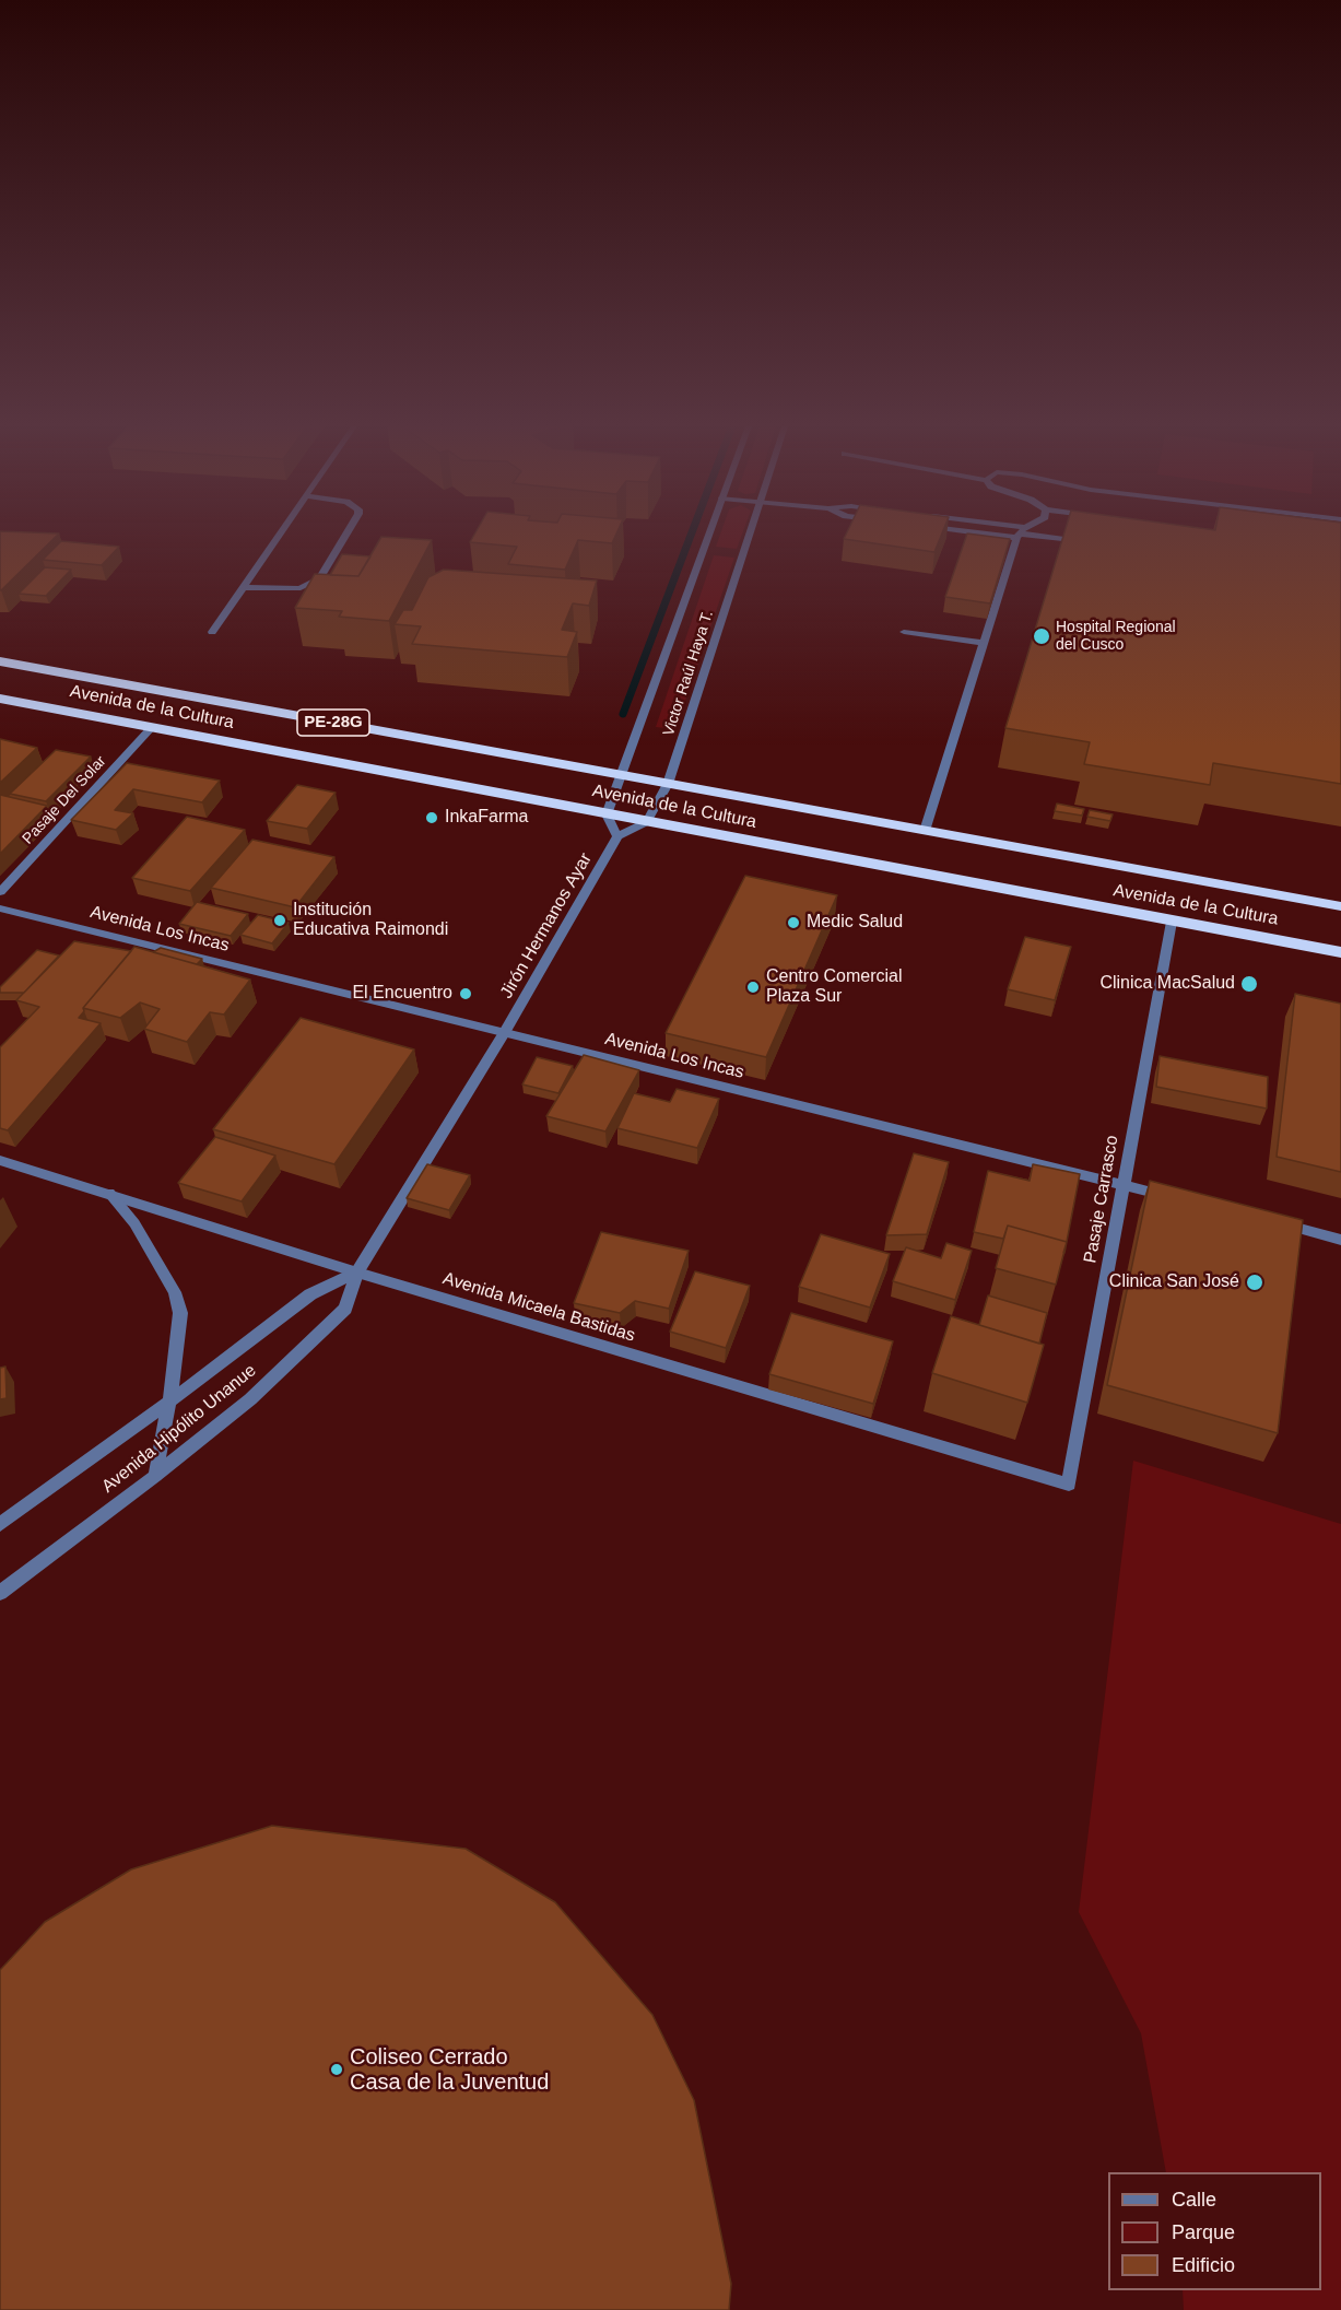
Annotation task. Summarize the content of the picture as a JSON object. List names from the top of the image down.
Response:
{
  "streets": {
    "highway": ["Avenida de la Cultura", "PE-28G"],
    "street": [
      "Victor Raúl Haya T.",
      "Pasaje Del Solar",
      "Jirón Hermanos Ayar",
      "Avenida Los Incas",
      "Pasaje Carrasco",
      "Avenida Micaela Bastidas",
      "Avenida Hipólito Unanue"
    ]
  },
  "crossings": [
    ["Victor Raúl Haya T.", "Avenida de la Cultura"],
    ["Avenida de la Cultura", "Pasaje Del Solar"],
    ["Avenida de la Cultura", "Pasaje Carrasco"],
    ["Jirón Hermanos Ayar", "Avenida Los Incas"],
    ["Jirón Hermanos Ayar", "Avenida Hipólito Unanue"],
    ["Avenida Los Incas", "Pasaje Carrasco"],
    ["Avenida Los Incas", "Avenida Hipólito Unanue"],
    ["Pasaje Carrasco", "Avenida Micaela Bastidas"],
    ["Avenida Micaela Bastidas", "Avenida Hipólito Unanue"]
  ],
  "places": [
    "Hospital Regional del Cusco",
    "InkaFarma",
    "Institución Educativa Raimondi",
    "Medic Salud",
    "Clinica MacSalud",
    "Centro Comercial Plaza Sur",
    "El Encuentro",
    "Clinica San José",
    "Coliseo Cerrado Casa de la Juventud"
  ],
  "legend": ["Calle", "Parque", "Edificio"]
}
